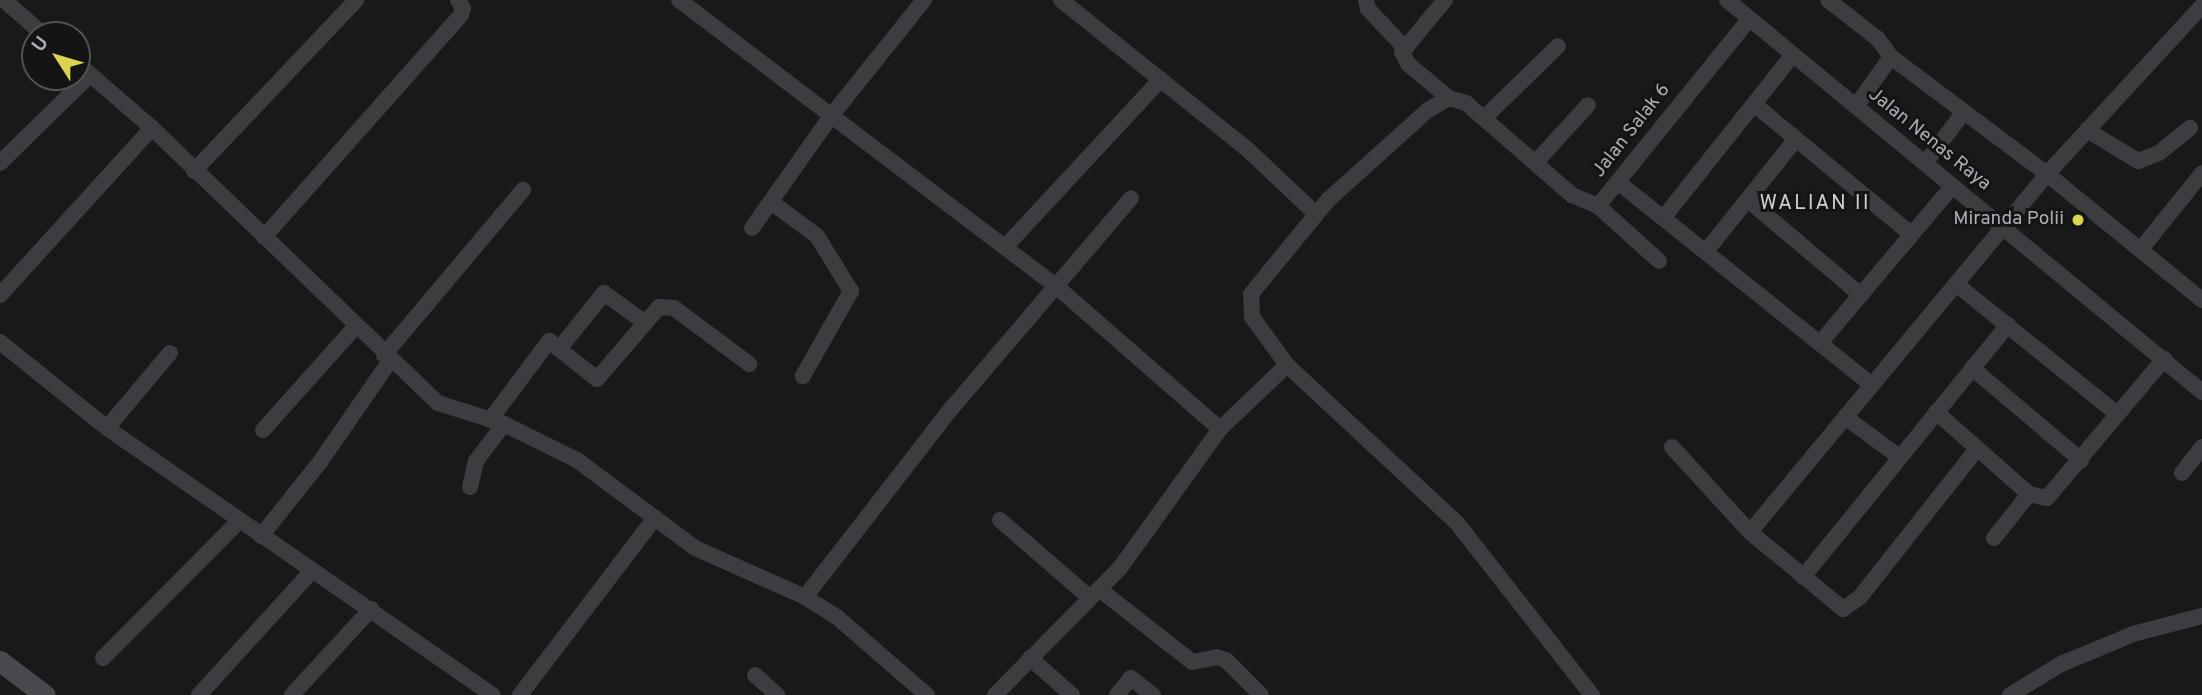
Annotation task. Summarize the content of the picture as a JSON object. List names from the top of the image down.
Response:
{
  "streets": {
    "street": ["Jalan Salak 6", "Jalan Nenas Raya"]
  },
  "crossings": [
    ["Jalan Salak 6", "Jalan Nenas Raya"]
  ],
  "districts": ["WALIAN II"],
  "places": ["Miranda Polii"],
  "north": "top left"
}
